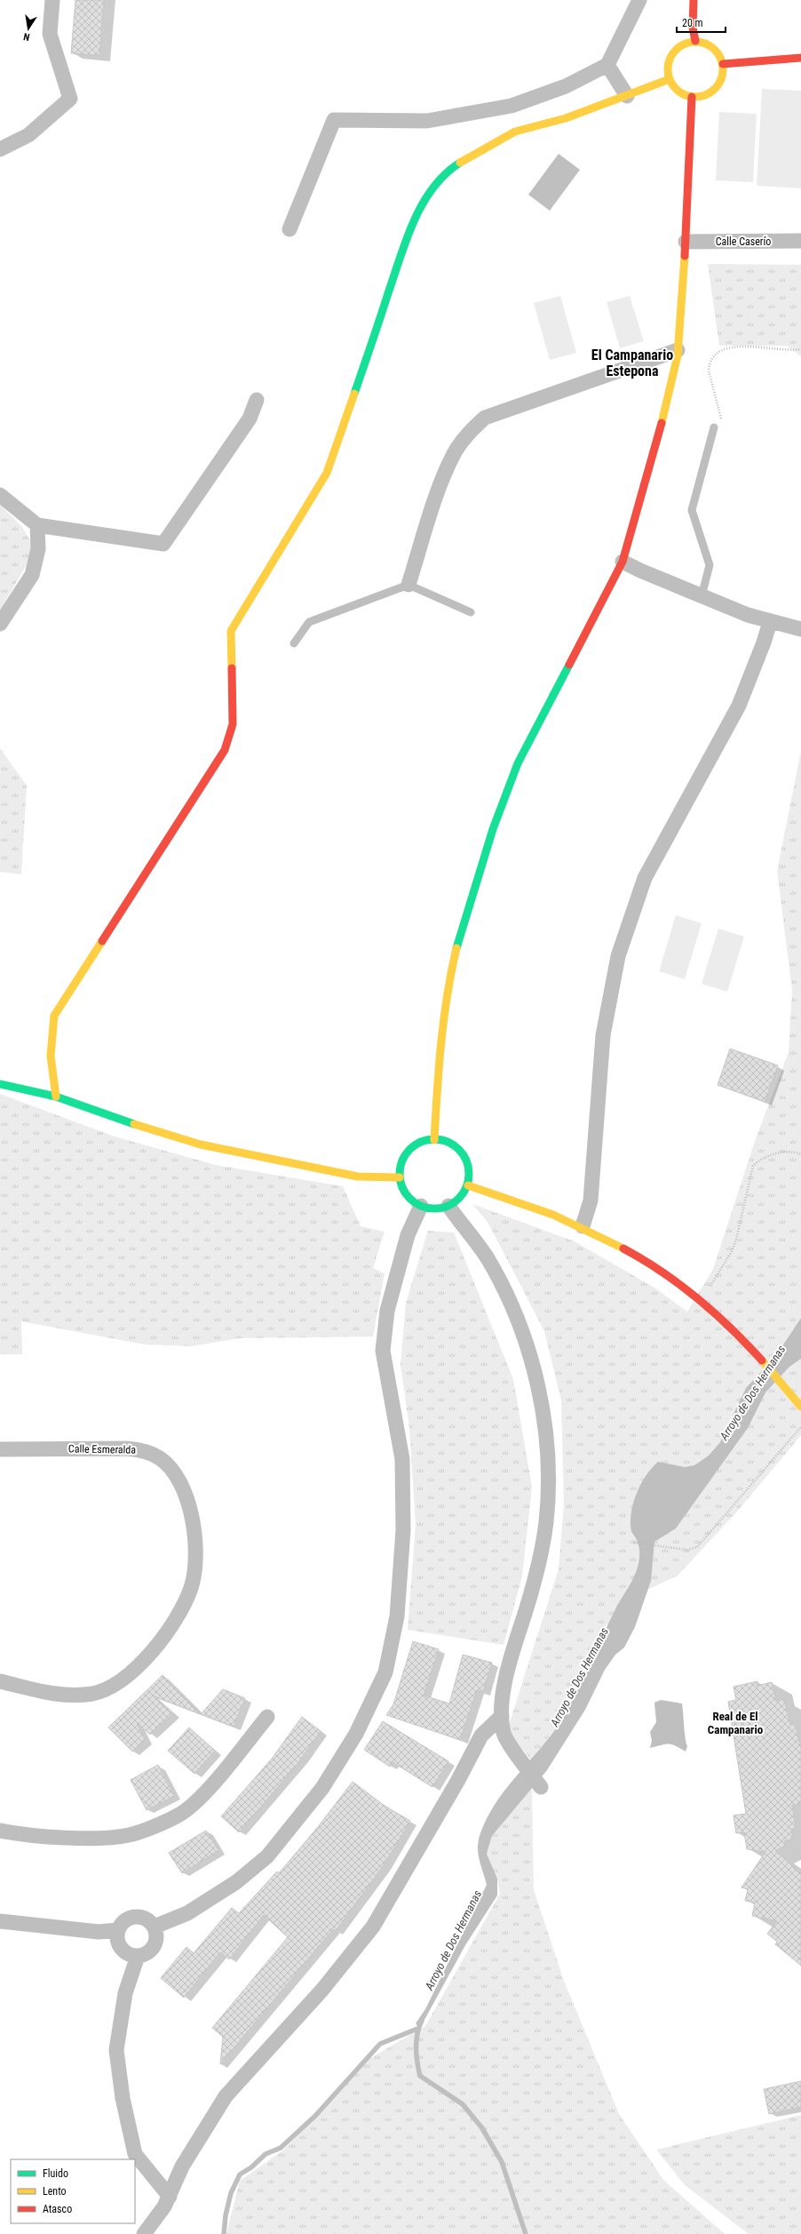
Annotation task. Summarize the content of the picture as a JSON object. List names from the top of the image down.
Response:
{
  "streets": {
    "street": ["Calle Caserío", "Calle Esmeralda"]
  },
  "districts": ["El Campanario Estepona", "Real de El Campanario"],
  "water": ["Arroyo de Dos Hermanas"],
  "legend": ["Fluido", "Lento", "Atasco"],
  "scale_bar": "20 m",
  "north": "bottom"
}
